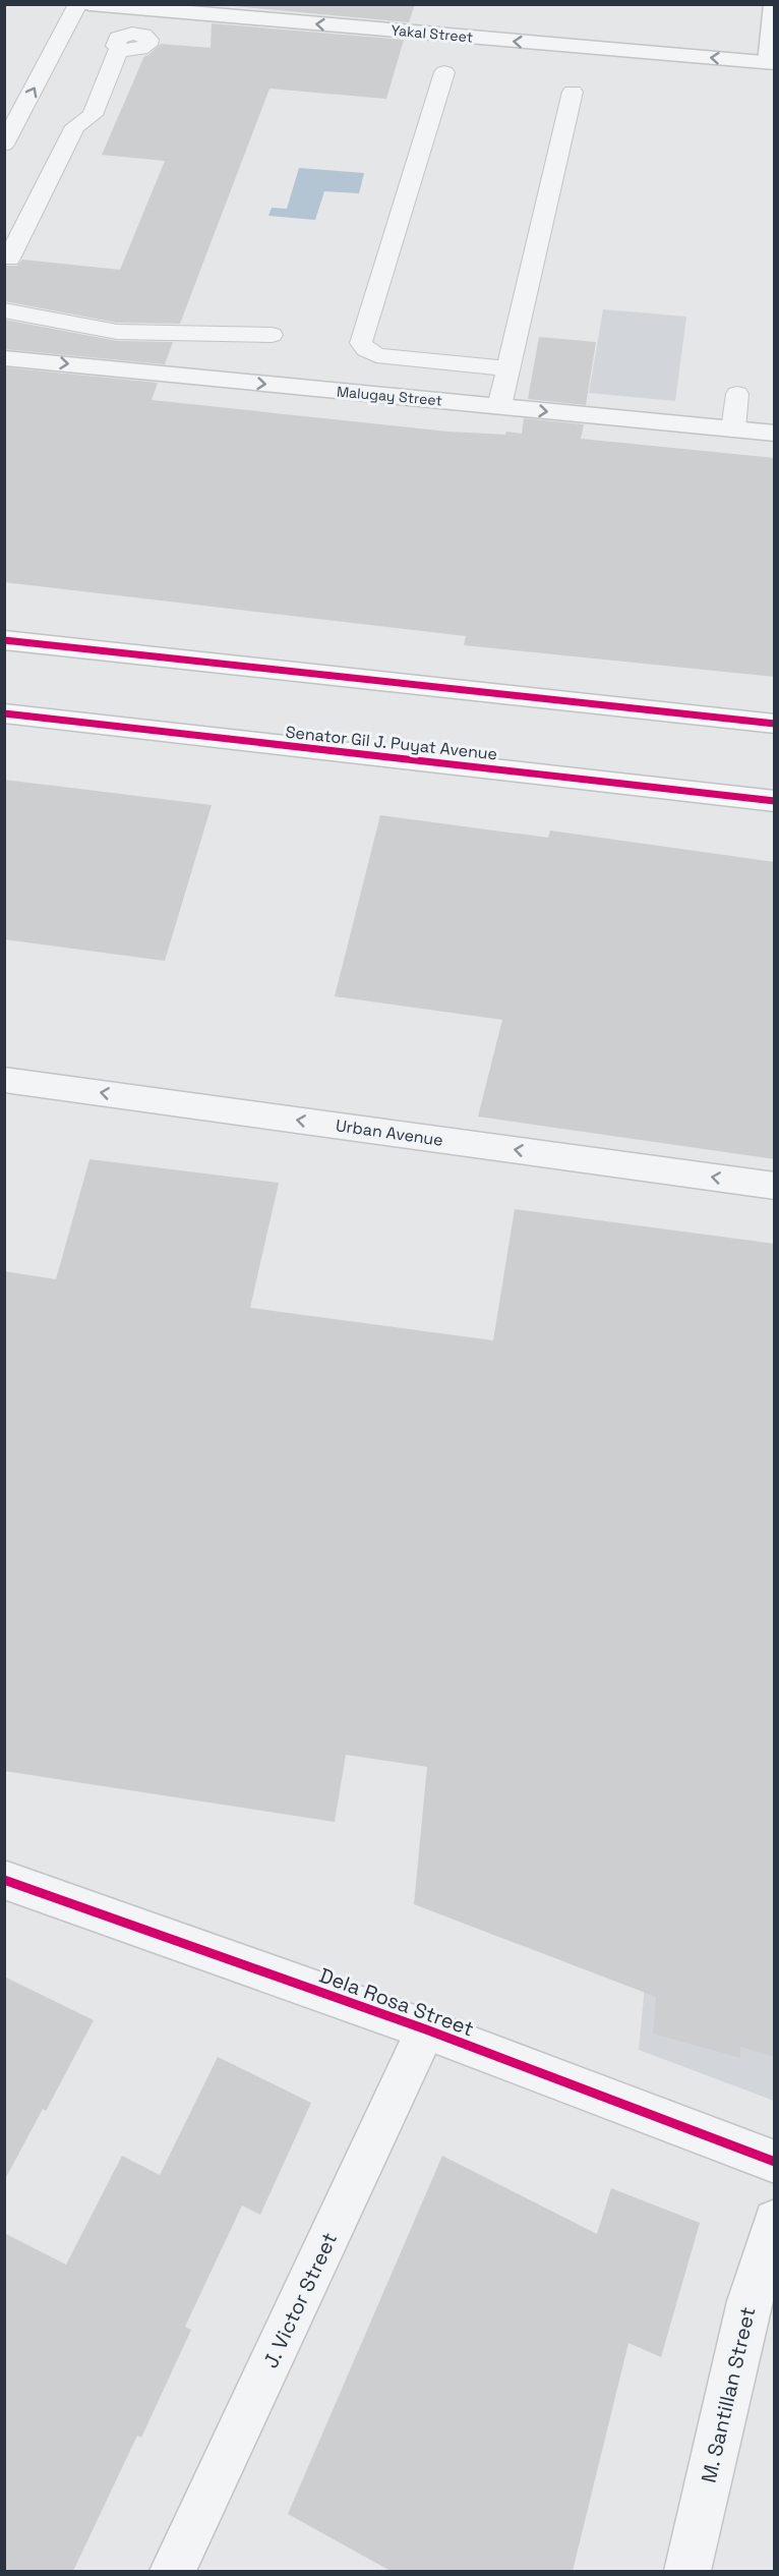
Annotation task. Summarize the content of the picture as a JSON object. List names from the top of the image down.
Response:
{
  "streets": {
    "main road": ["Senator Gil J. Puyat Avenue"],
    "street": [
      "Yakal Street",
      "Malugay Street",
      "Urban Avenue",
      "Dela Rosa Street",
      "J. Victor Street",
      "M. Santillan Street"
    ]
  },
  "crossings": [
    ["Dela Rosa Street", "J. Victor Street"]
  ],
  "one_way": ["Yakal Street", "Malugay Street", "Urban Avenue"]
}
